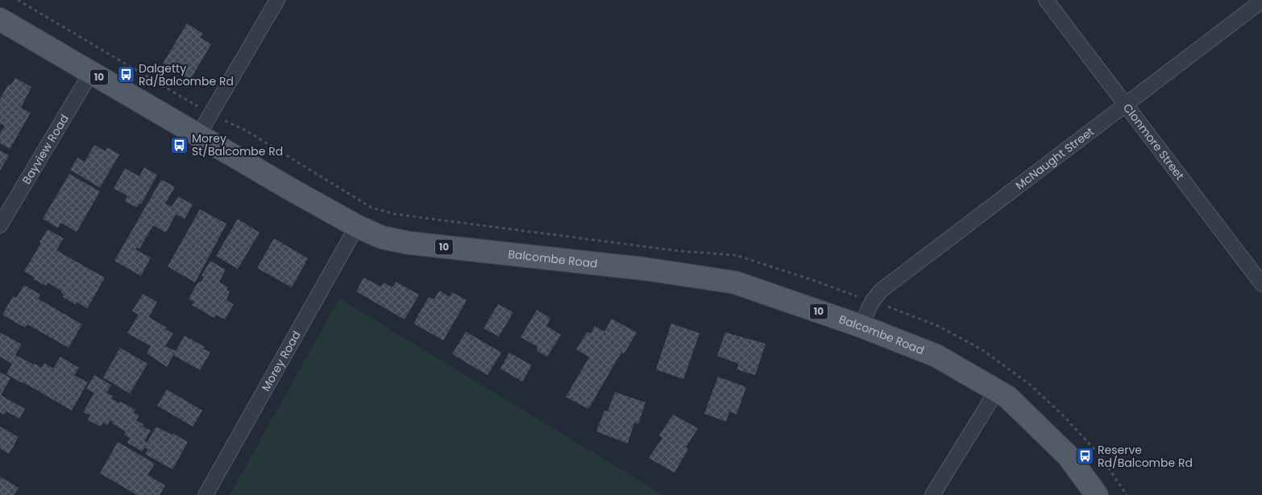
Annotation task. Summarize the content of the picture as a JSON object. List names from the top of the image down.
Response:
{
  "streets": {
    "main road": ["10", "Balcombe Road"],
    "street": [
      "Clonmore Street",
      "Bayview Road",
      "McNaught Street",
      "Morey Road"
    ]
  },
  "crossings": [
    ["Clonmore Street", "McNaught Street"],
    ["Bayview Road", "Balcombe Road"],
    ["McNaught Street", "Balcombe Road"],
    ["Balcombe Road", "Morey Road"]
  ],
  "places": {
    "bus stop": ["Dalgetty Rd/Balcombe Rd", "Morey St/Balcombe Rd", "Reserve Rd/Balcombe Rd"]
  }
}
